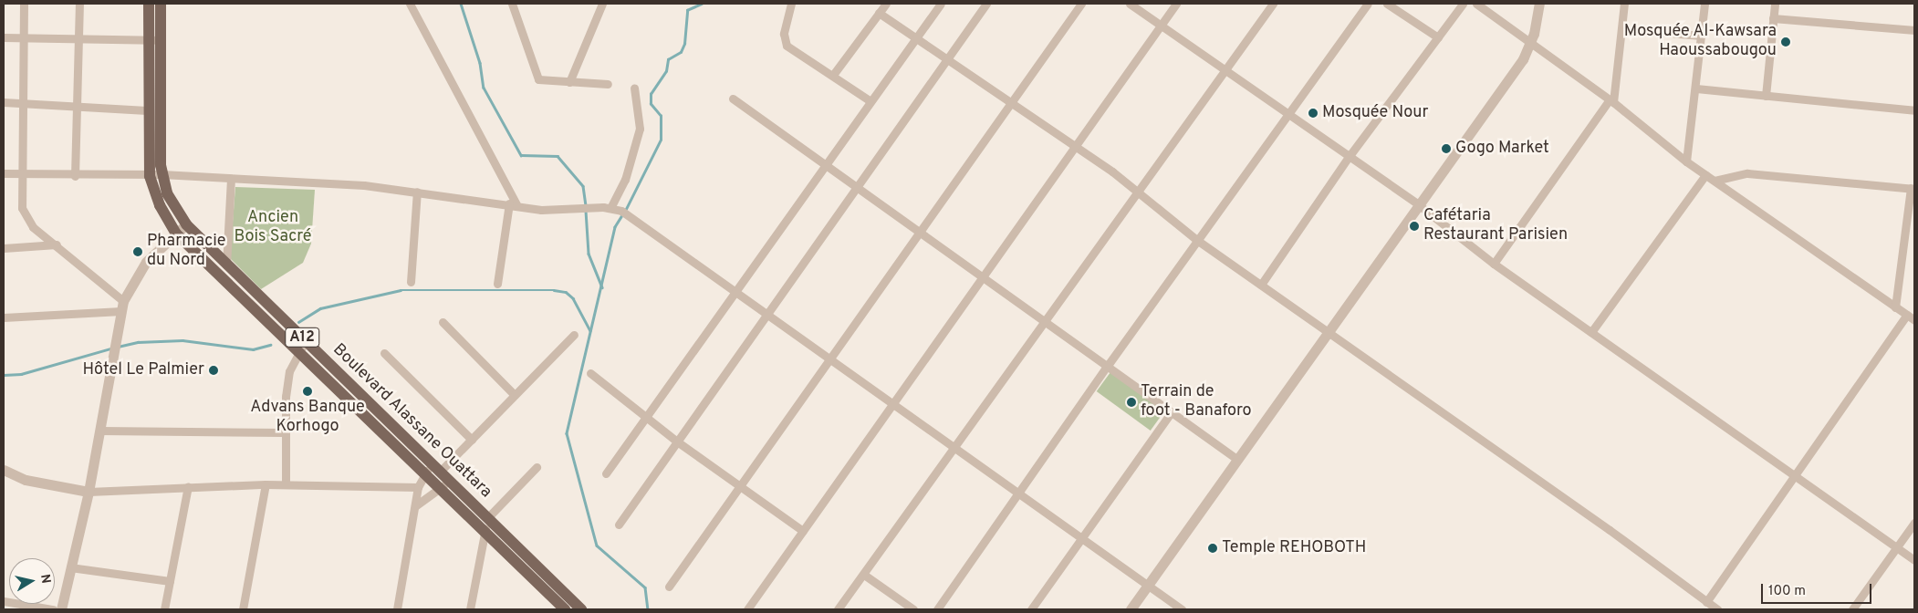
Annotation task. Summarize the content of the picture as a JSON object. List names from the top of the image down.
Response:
{
  "streets": {
    "main road": ["A12", "Boulevard Alassane Ouattara"]
  },
  "parks": ["Ancien Bois Sacré"],
  "places": [
    "Mosquée Al-Kawsara Haoussabougou",
    "Mosquée Nour",
    "Gogo Market",
    "Cafétaria Restaurant Parisien",
    "Pharmacie du Nord",
    "Hôtel Le Palmier",
    "Advans Banque Korhogo",
    "Terrain de foot - Banaforo",
    "Temple REHOBOTH"
  ],
  "scale_bar": "100 m",
  "north": "right"
}
